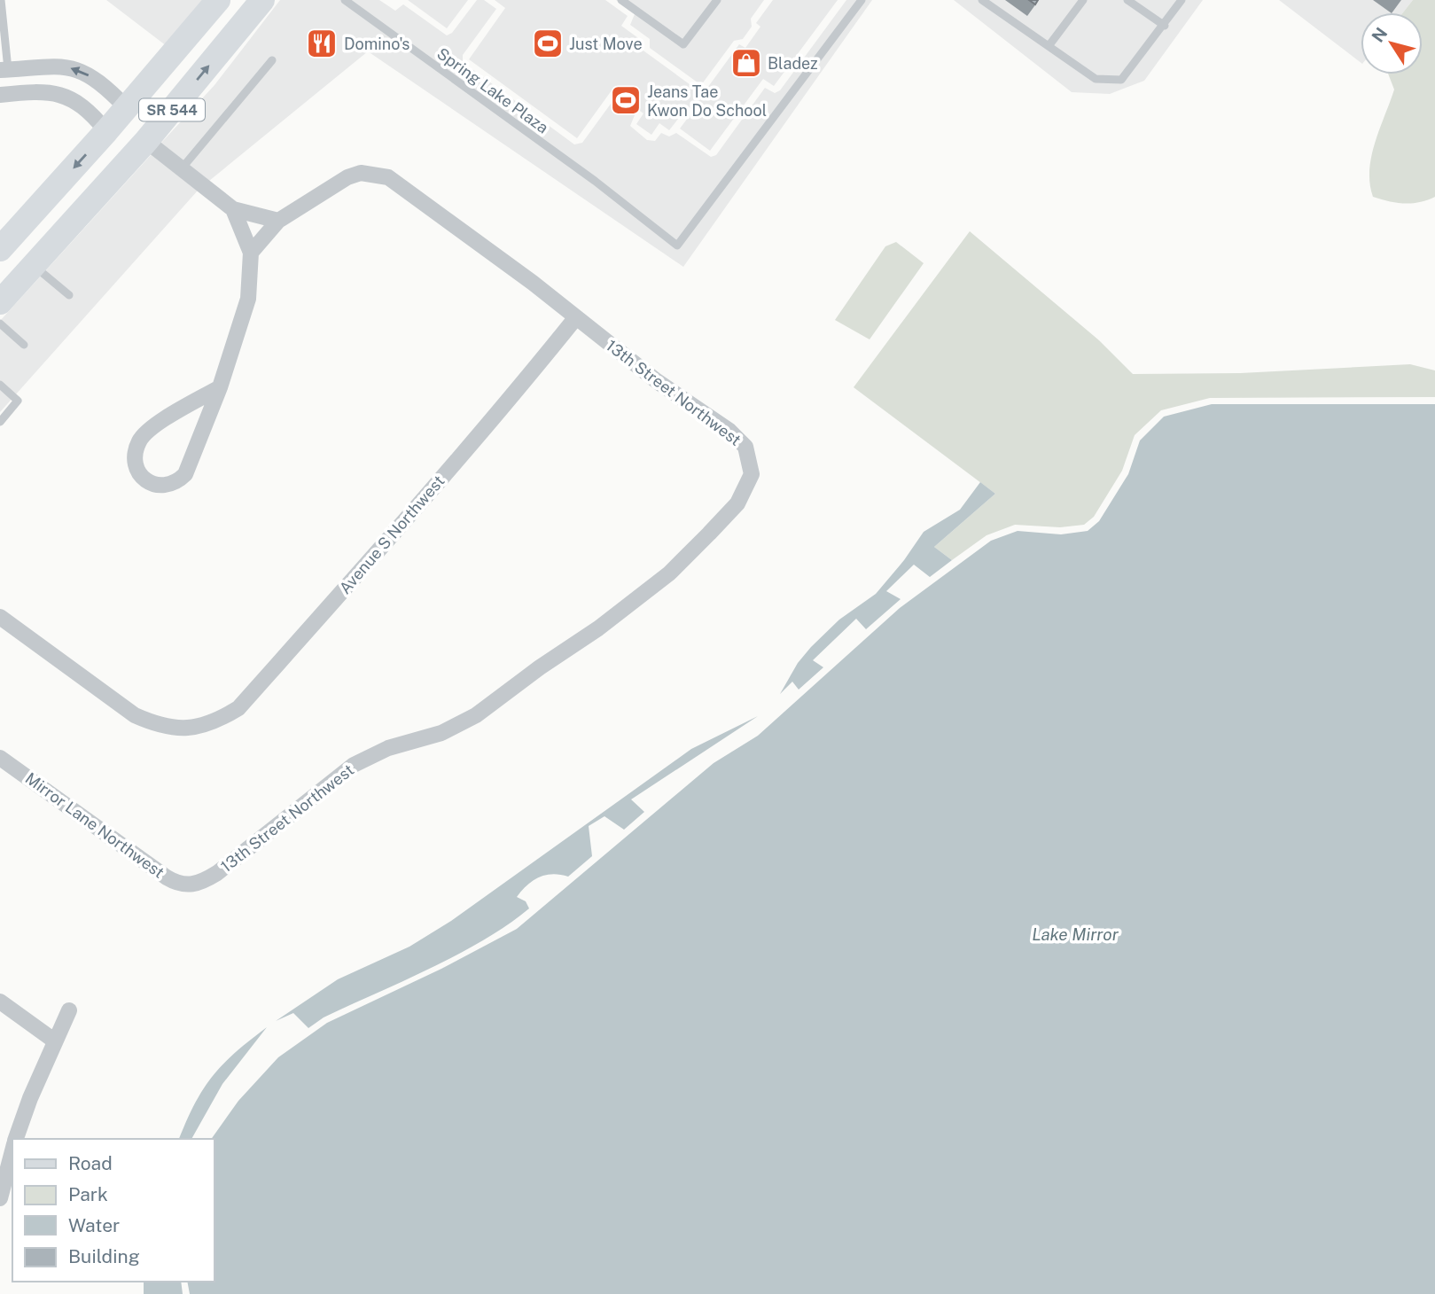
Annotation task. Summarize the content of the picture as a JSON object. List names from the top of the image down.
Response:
{
  "streets": {
    "main road": ["SR 544"],
    "street": ["13th Street Northwest", "Avenue S Northwest", "Mirror Lane Northwest"],
    "lane": ["Spring Lake Plaza"]
  },
  "crossings": [
    ["13th Street Northwest", "Avenue S Northwest"],
    ["13th Street Northwest", "Mirror Lane Northwest"]
  ],
  "water": ["Lake Mirror"],
  "places": {
    "restaurant": ["Domino's"],
    "sports": ["Just Move", "Jeans Tae Kwon Do School"],
    "shop": ["Bladez"]
  },
  "legend": [
    "Road",
    "Park",
    "Water",
    "Building"
  ],
  "north": "top left"
}
